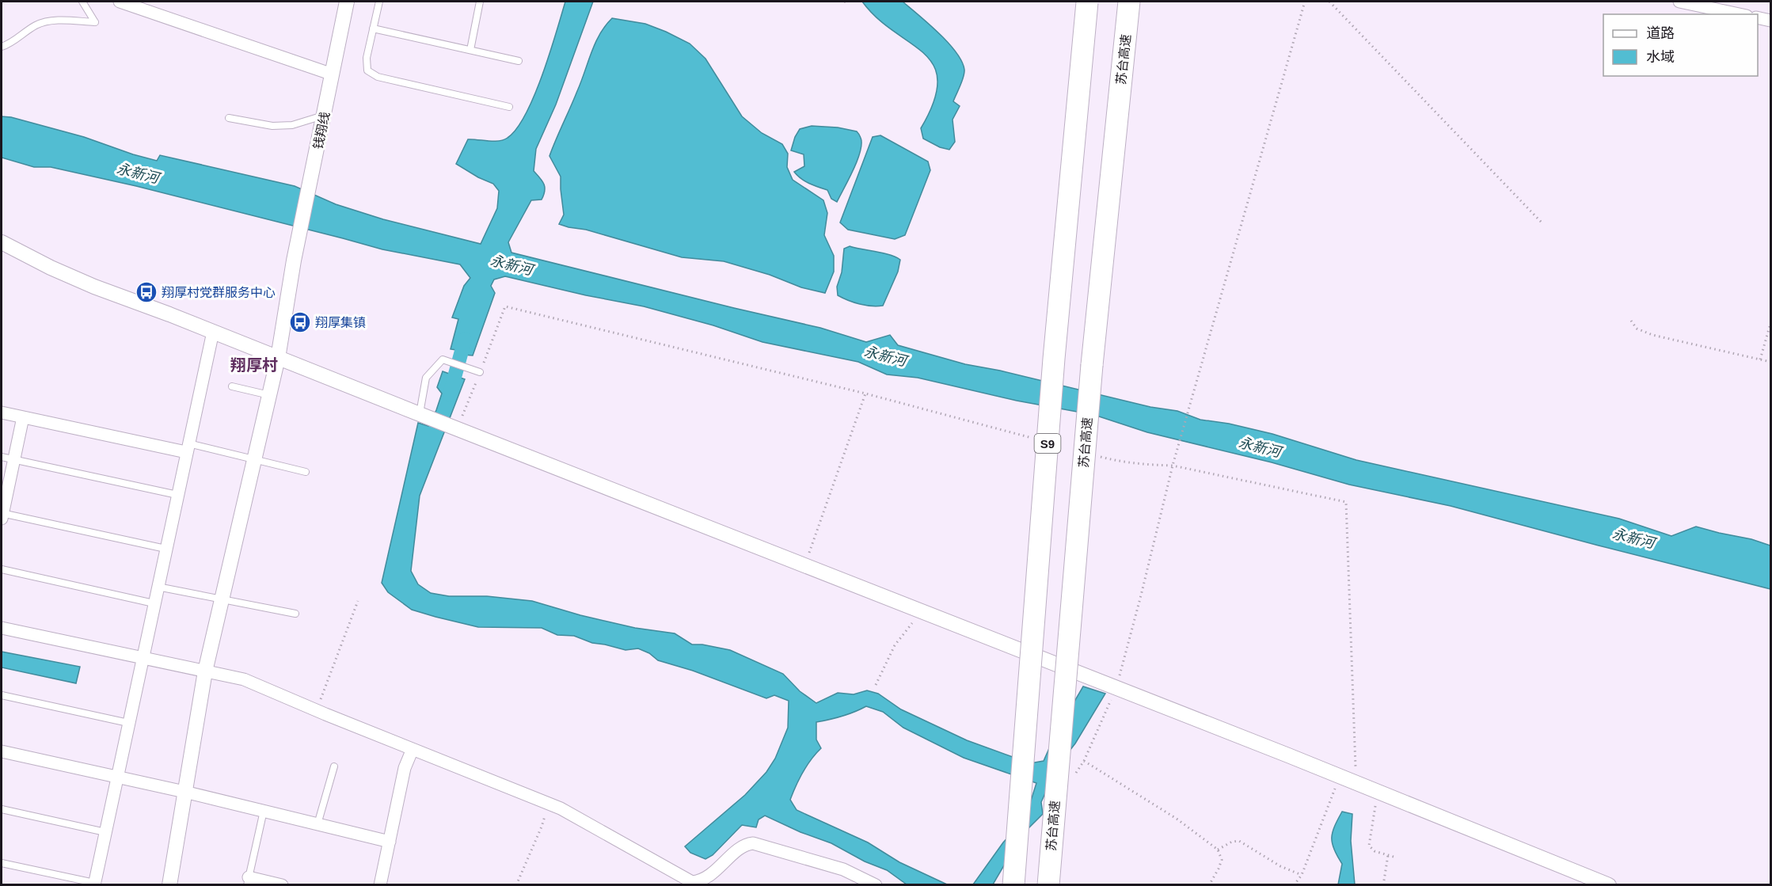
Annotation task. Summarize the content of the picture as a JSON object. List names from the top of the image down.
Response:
{
  "streets": {
    "highway": ["苏台高速", "S9"],
    "street": ["钱翔线"]
  },
  "districts": ["翔厚村"],
  "water": ["永新河"],
  "places": {
    "bus stop": ["翔厚村党群服务中心", "翔厚集镇"]
  },
  "legend": ["道路", "水域"]
}
